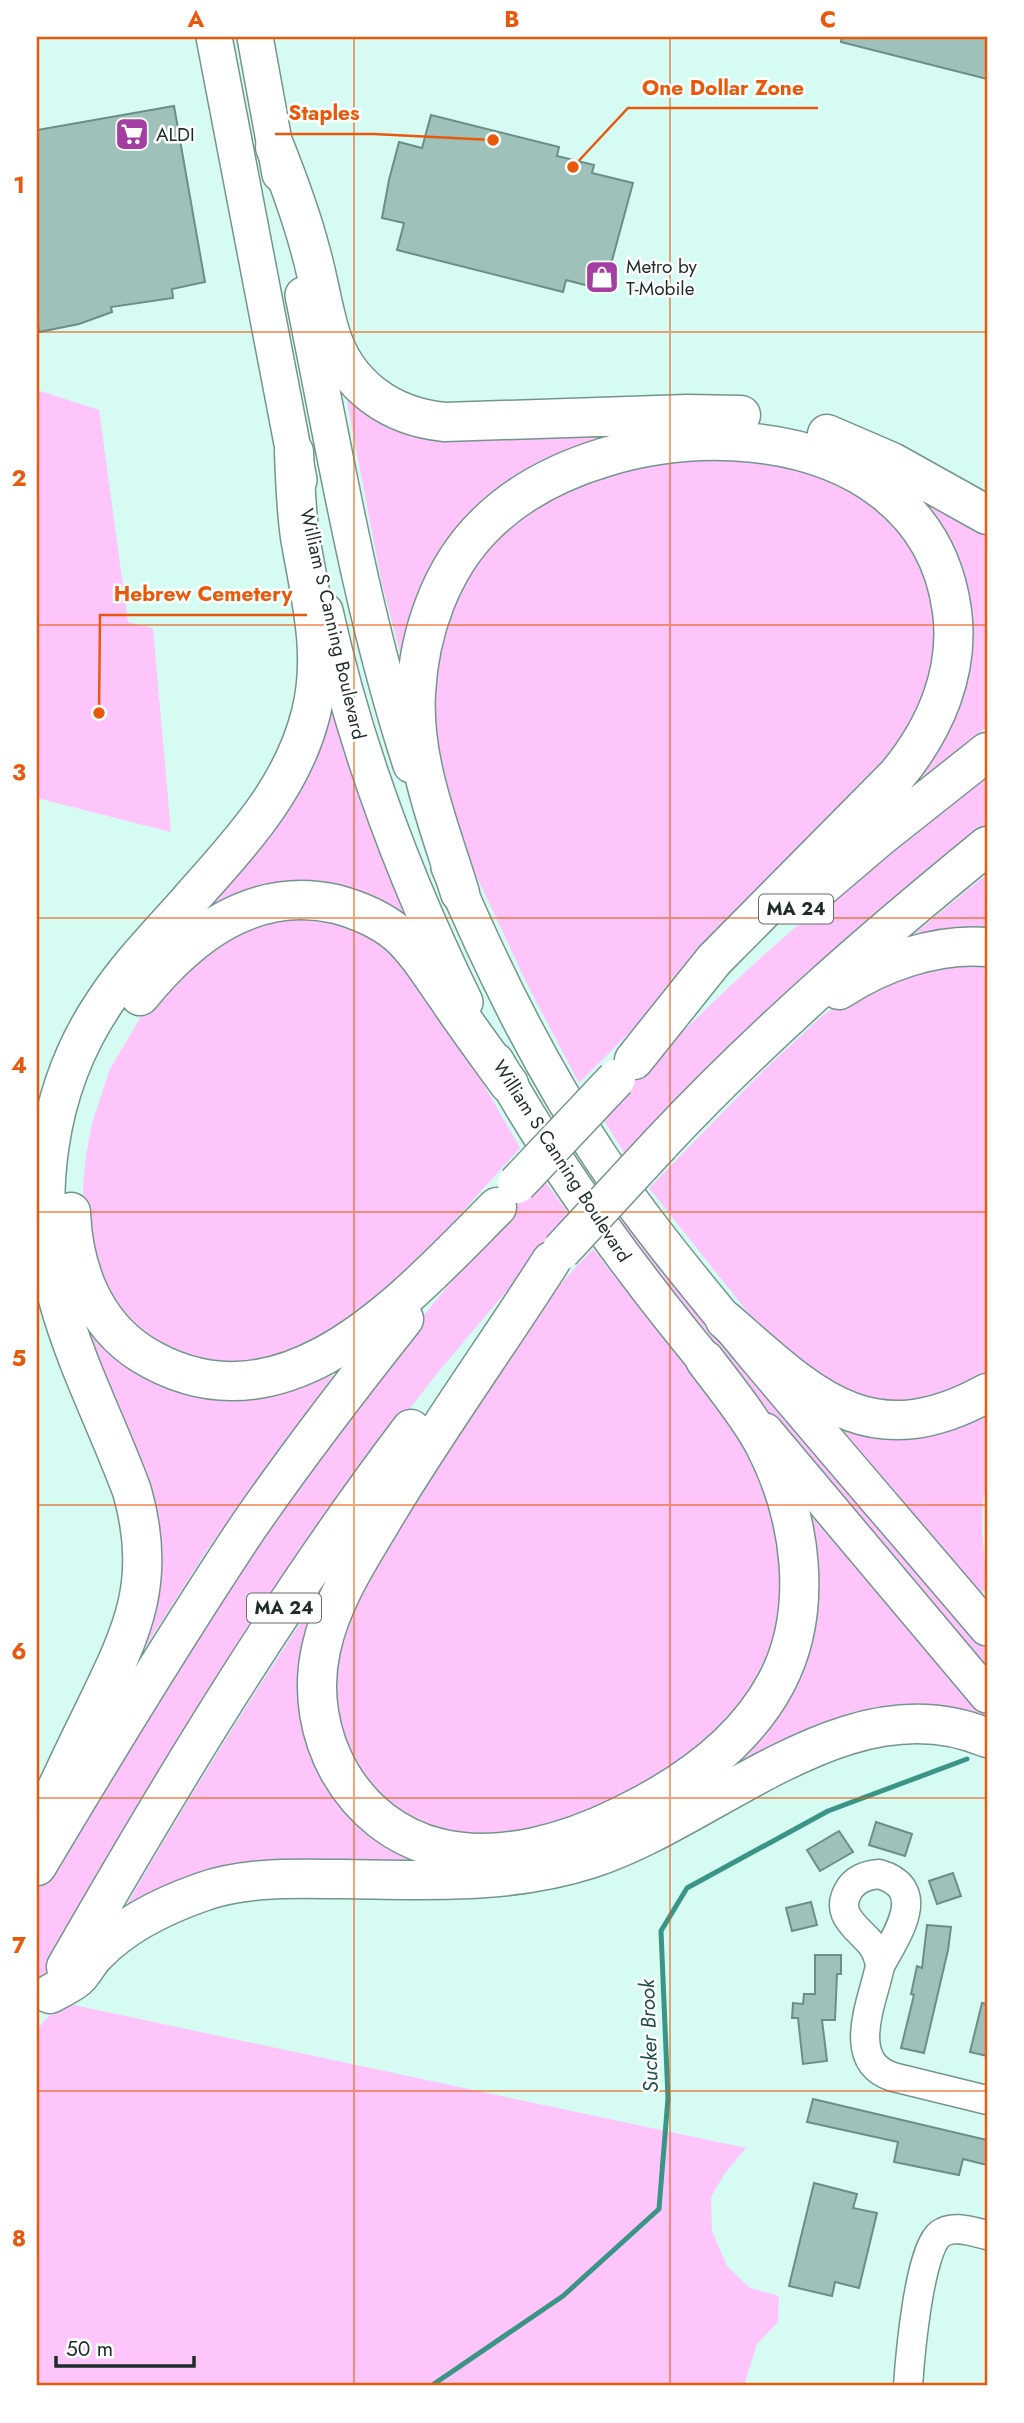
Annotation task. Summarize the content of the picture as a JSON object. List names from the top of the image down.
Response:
{
  "streets": {
    "highway": ["MA 24"],
    "main road": ["William S Canning Boulevard"]
  },
  "water": ["Sucker Brook"],
  "places": {
    "supermarket": ["ALDI"],
    "other": ["Staples", "One Dollar Zone", "Hebrew Cemetery"],
    "shop": ["Metro by T-Mobile"]
  },
  "scale_bar": "50 m",
  "grid": {
    "columns": ["A", "B", "C"],
    "rows": [
      "1",
      "2",
      "3",
      "4",
      "5",
      "6",
      "7",
      "8"
    ]
  }
}
